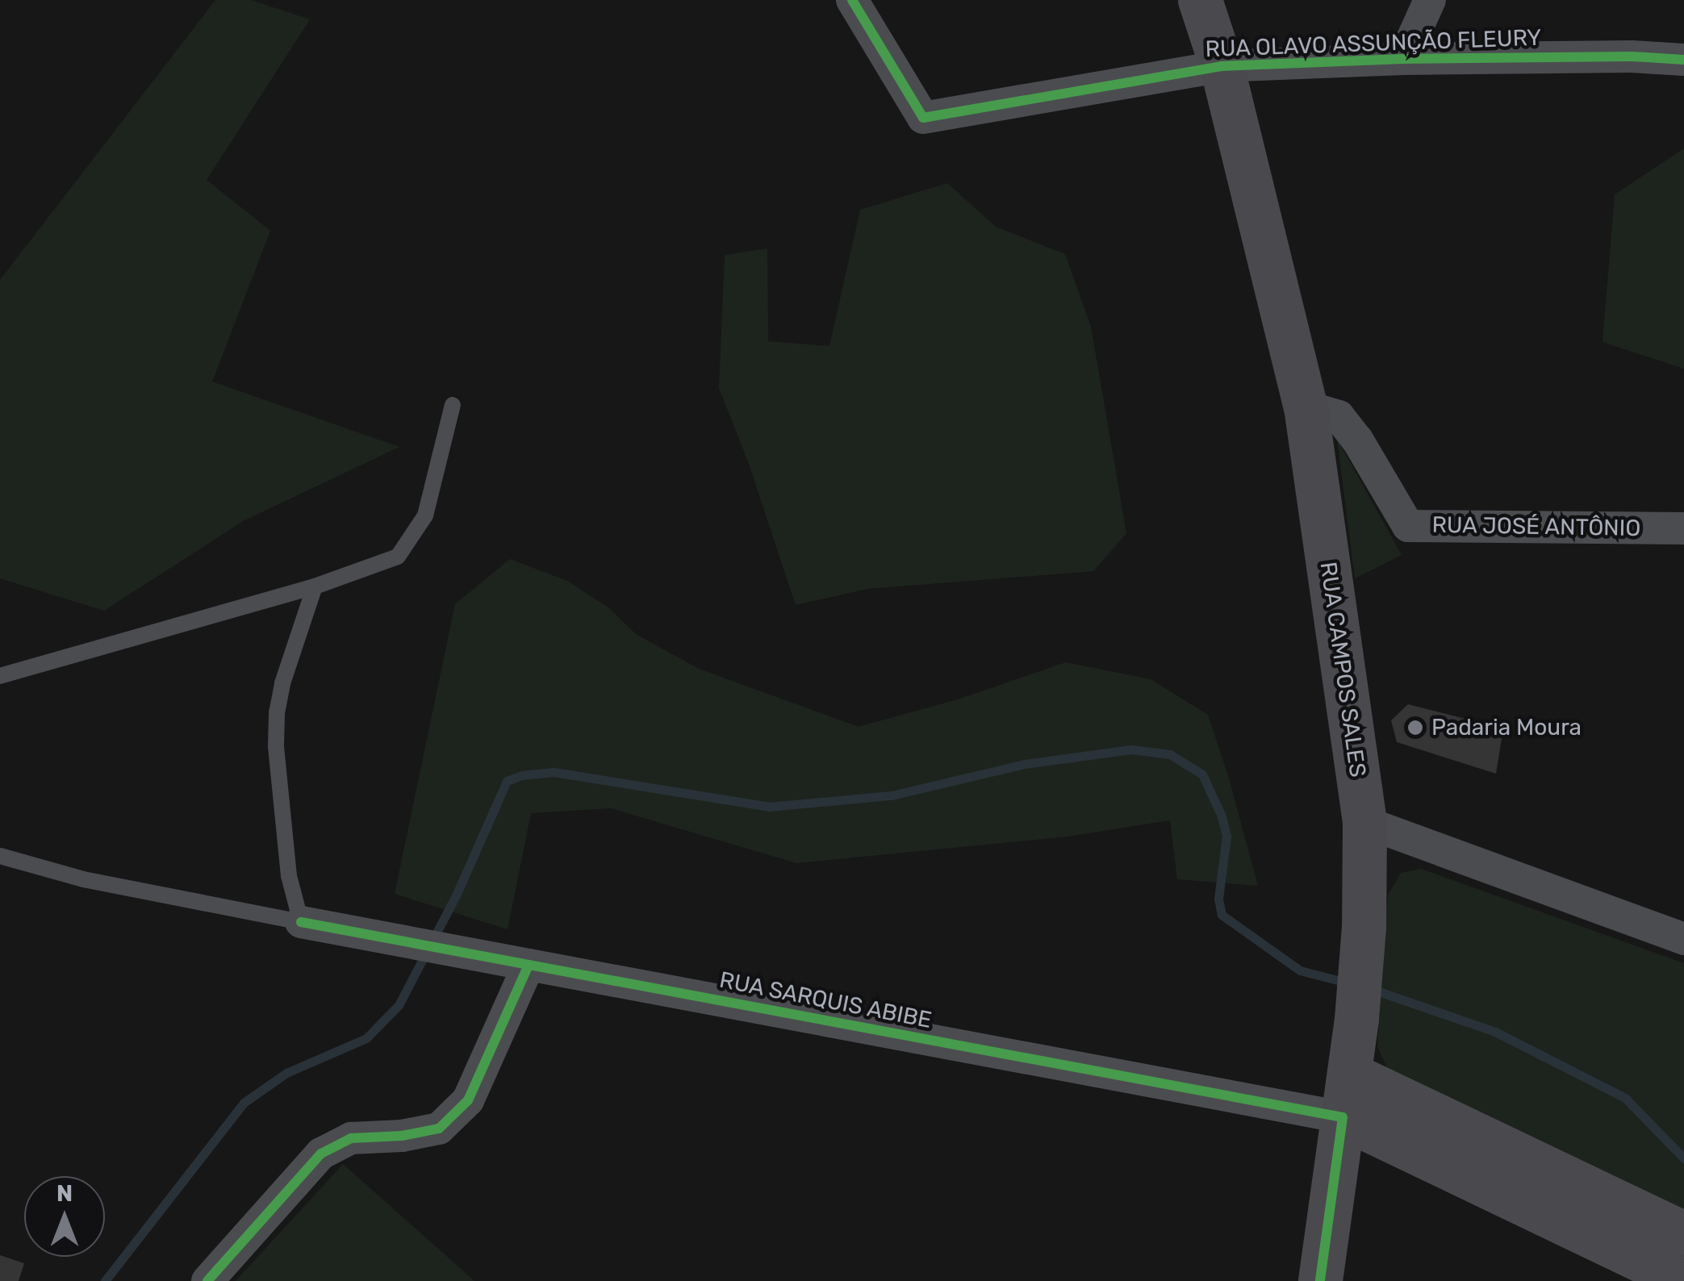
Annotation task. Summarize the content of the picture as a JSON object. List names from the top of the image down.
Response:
{
  "streets": {
    "main road": ["RUA CAMPOS SALES"],
    "street": ["RUA OLAVO ASSUNÇÃO FLEURY", "RUA JOSÉ ANTÔNIO", "RUA SARQUIS ABIBE"]
  },
  "crossings": [
    ["RUA OLAVO ASSUNÇÃO FLEURY", "RUA CAMPOS SALES"],
    ["RUA JOSÉ ANTÔNIO", "RUA CAMPOS SALES"],
    ["RUA CAMPOS SALES", "RUA SARQUIS ABIBE"]
  ],
  "places": ["Padaria Moura"],
  "north": "top"
}
